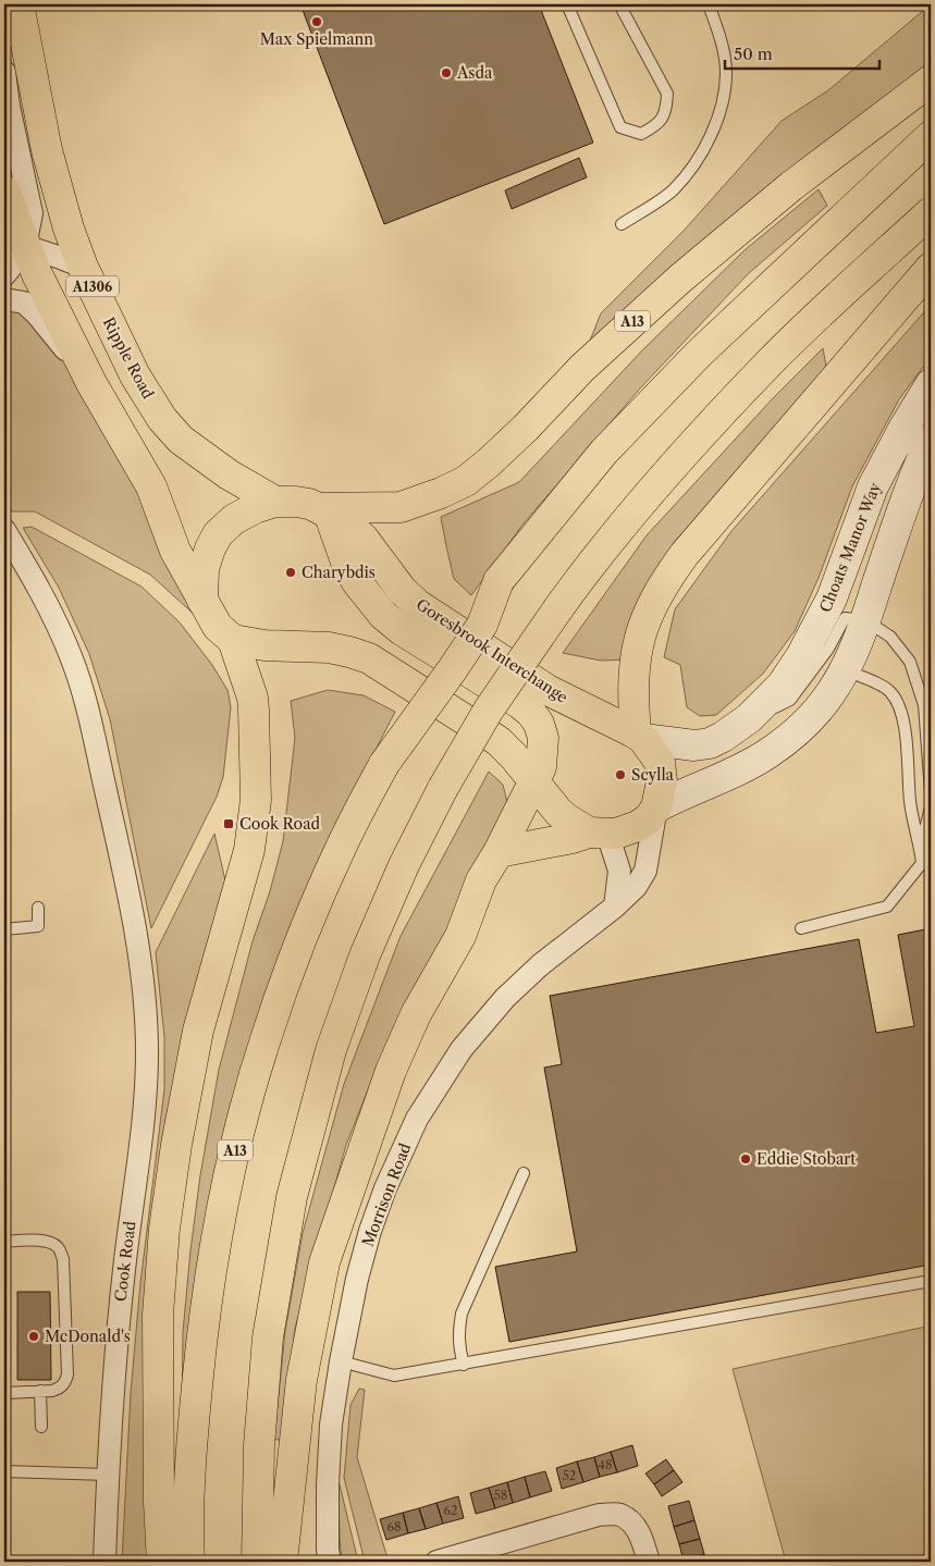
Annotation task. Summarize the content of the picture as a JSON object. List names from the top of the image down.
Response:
{
  "streets": {
    "main road": [
      "A1306",
      "A13",
      "Ripple Road",
      "Goresbrook Interchange"
    ],
    "street": ["Choats Manor Way", "Morrison Road", "Cook Road"]
  },
  "crossings": [
    ["A1306", "Goresbrook Interchange"],
    ["A13", "Goresbrook Interchange"],
    ["Ripple Road", "Goresbrook Interchange"],
    ["Choats Manor Way", "Goresbrook Interchange"],
    ["Goresbrook Interchange", "Morrison Road"]
  ],
  "places": {
    "other": [
      "Max Spielmann",
      "Asda",
      "Charybdis",
      "Scylla",
      "Eddie Stobart",
      "McDonald's"
    ],
    "transit": ["Cook Road"]
  },
  "house_numbers": [
    "48",
    "52",
    "58",
    "62",
    "68"
  ],
  "scale_bar": "50 m"
}
